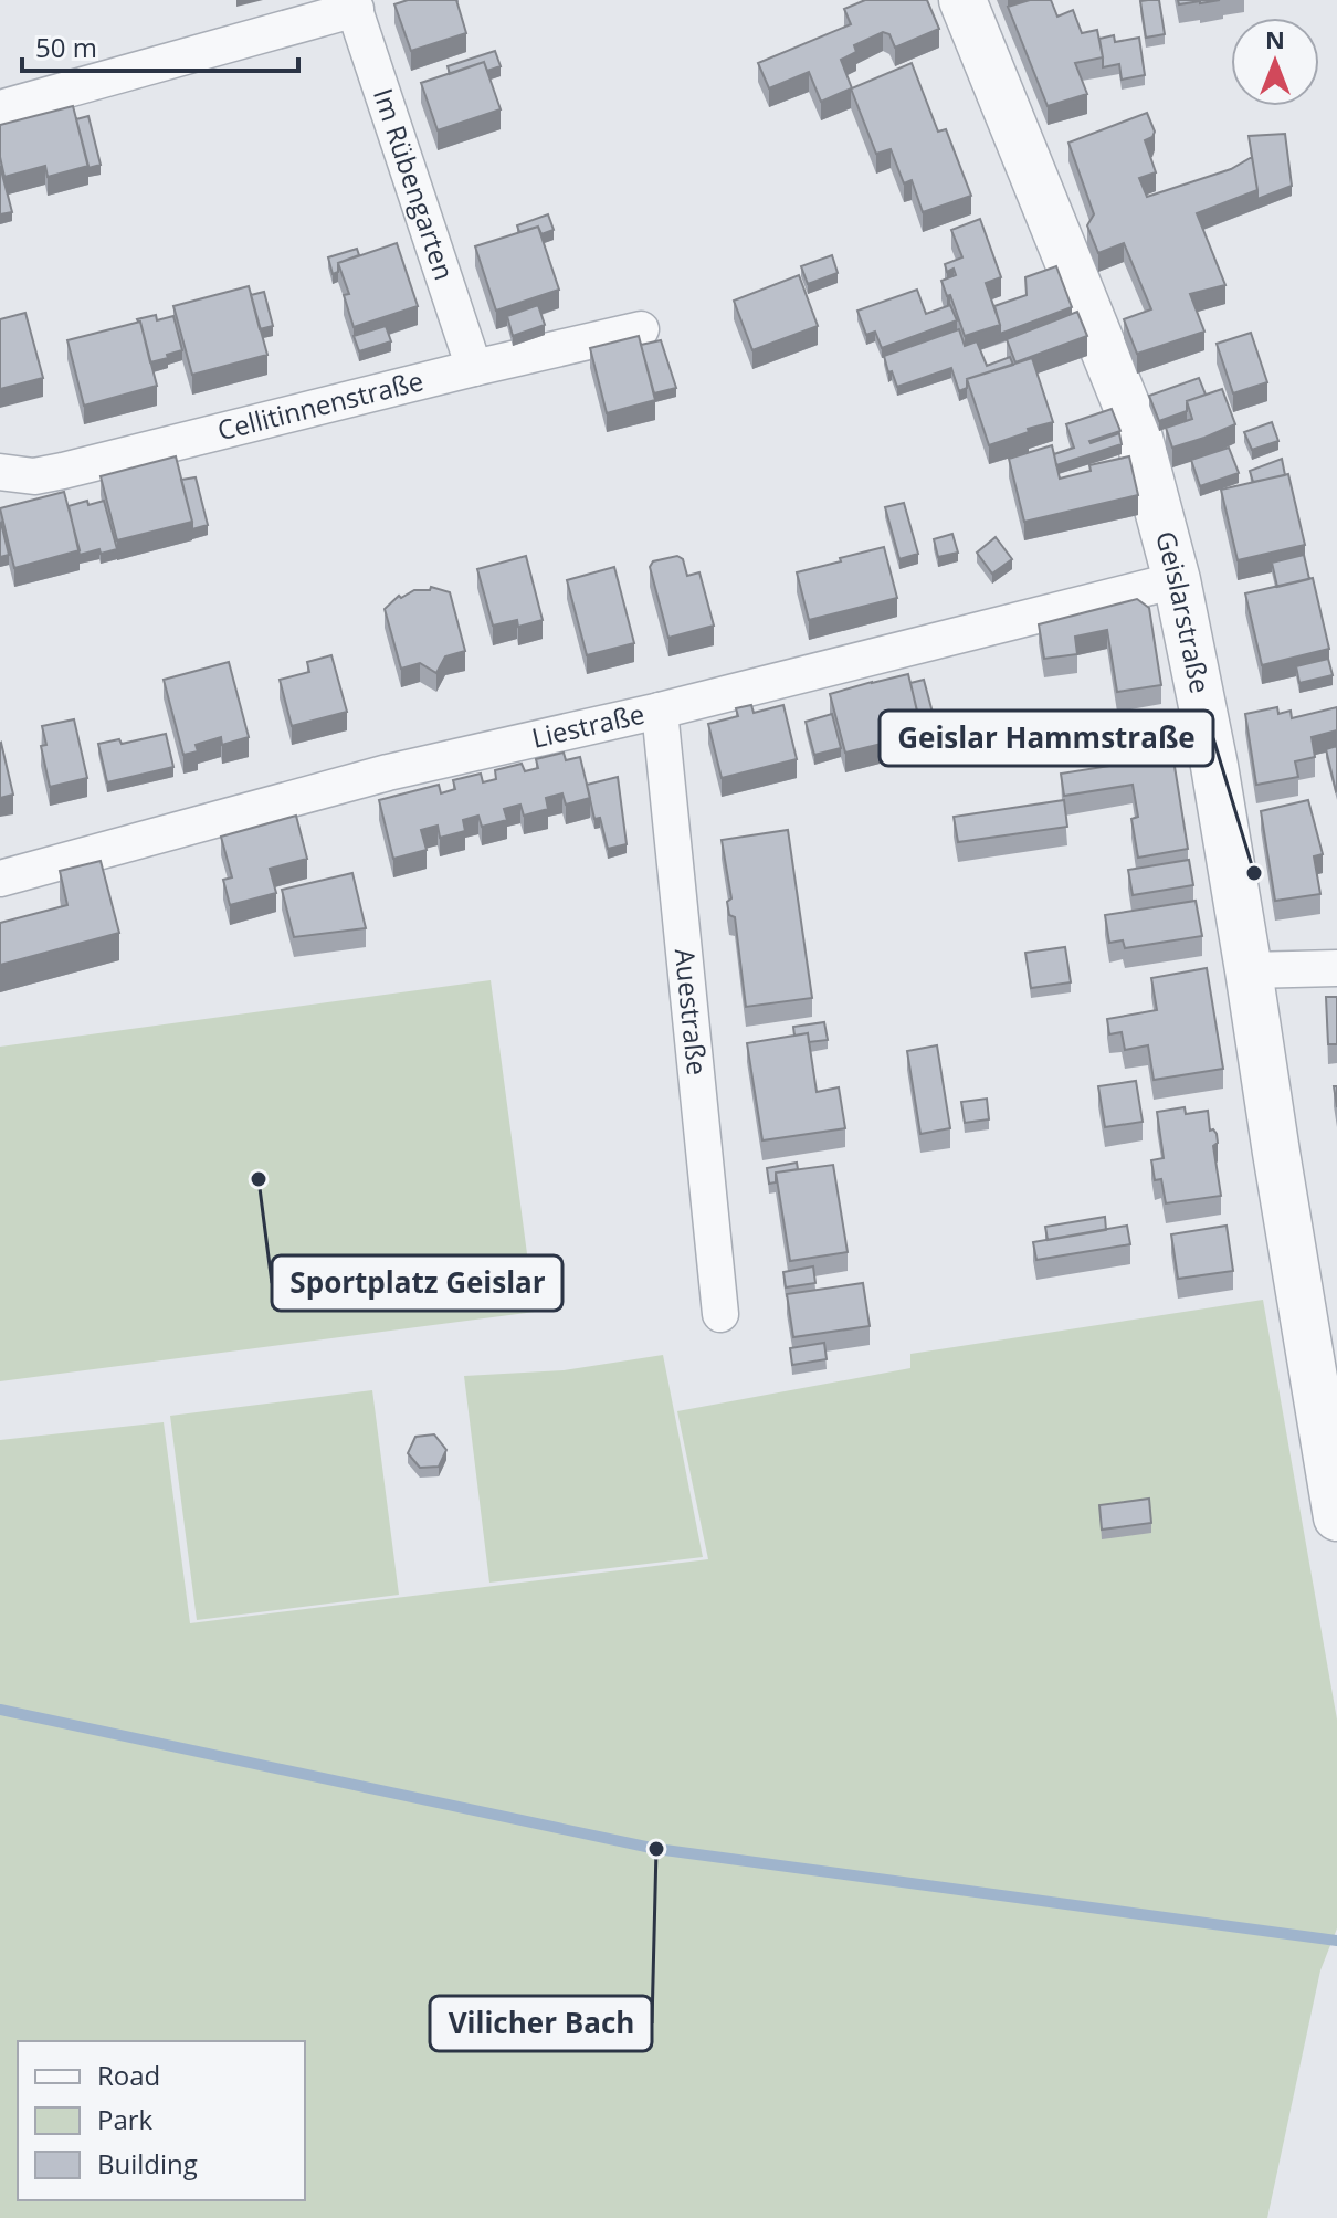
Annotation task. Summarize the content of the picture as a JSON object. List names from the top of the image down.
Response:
{
  "streets": {
    "street": [
      "Im Rübengarten",
      "Cellitinnenstraße",
      "Geislarstraße",
      "Liestraße",
      "Auestraße"
    ]
  },
  "crossings": [
    ["Im Rübengarten", "Cellitinnenstraße"],
    ["Geislarstraße", "Liestraße"],
    ["Liestraße", "Auestraße"]
  ],
  "places": ["Geislar Hammstraße", "Sportplatz Geislar", "Vilicher Bach"],
  "legend": ["Road", "Park", "Building"],
  "scale_bar": "50 m",
  "north": "top"
}
